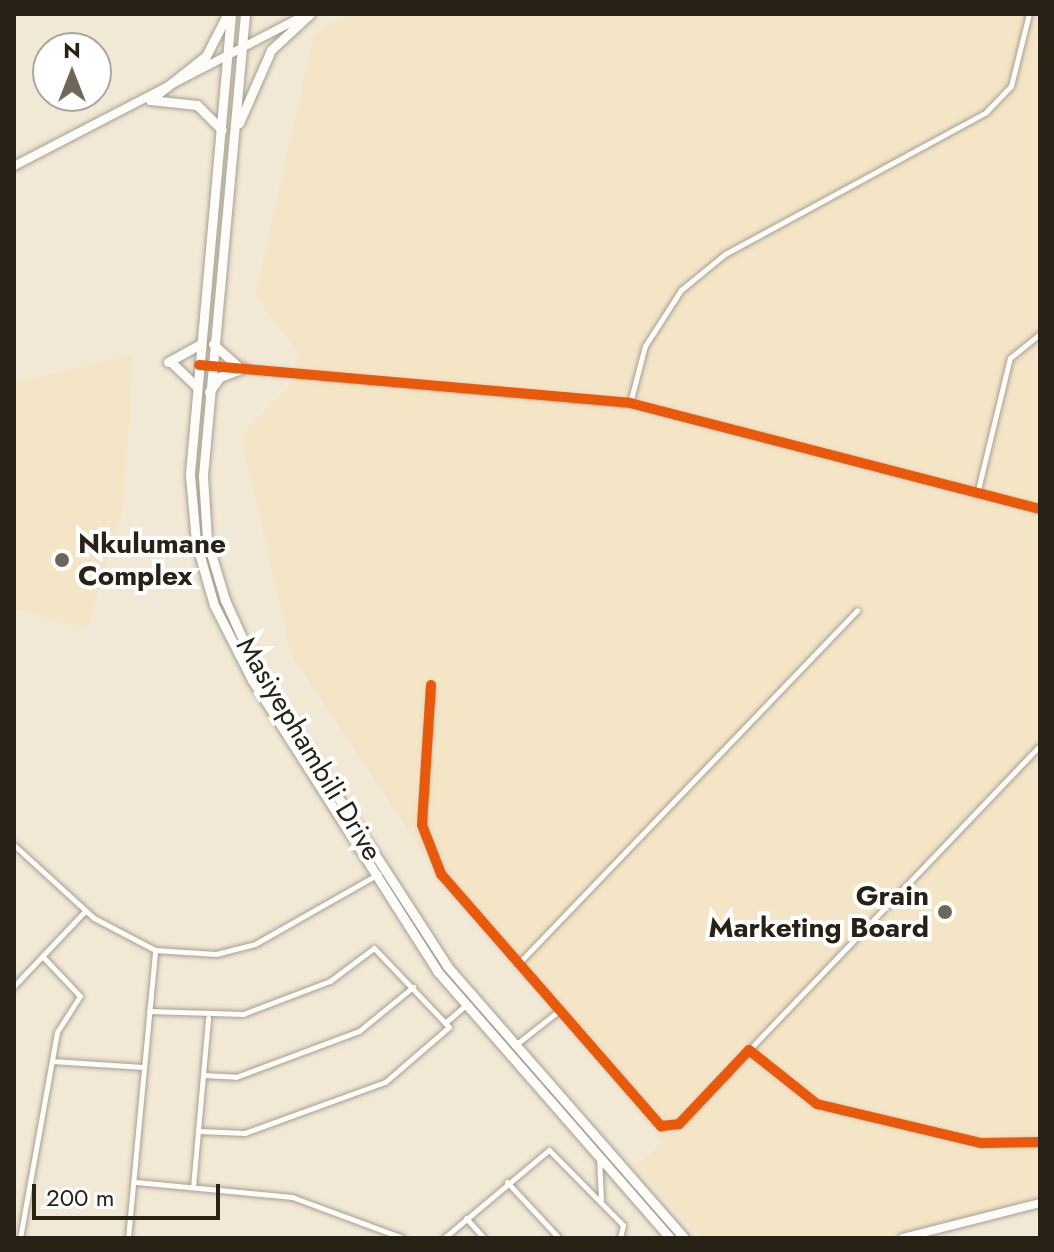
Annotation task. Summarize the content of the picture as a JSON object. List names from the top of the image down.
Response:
{
  "streets": {
    "main road": ["Masiyephambili Drive"]
  },
  "places": ["Nkulumane Complex", "Grain Marketing Board"],
  "scale_bar": "200 m",
  "north": "top"
}
